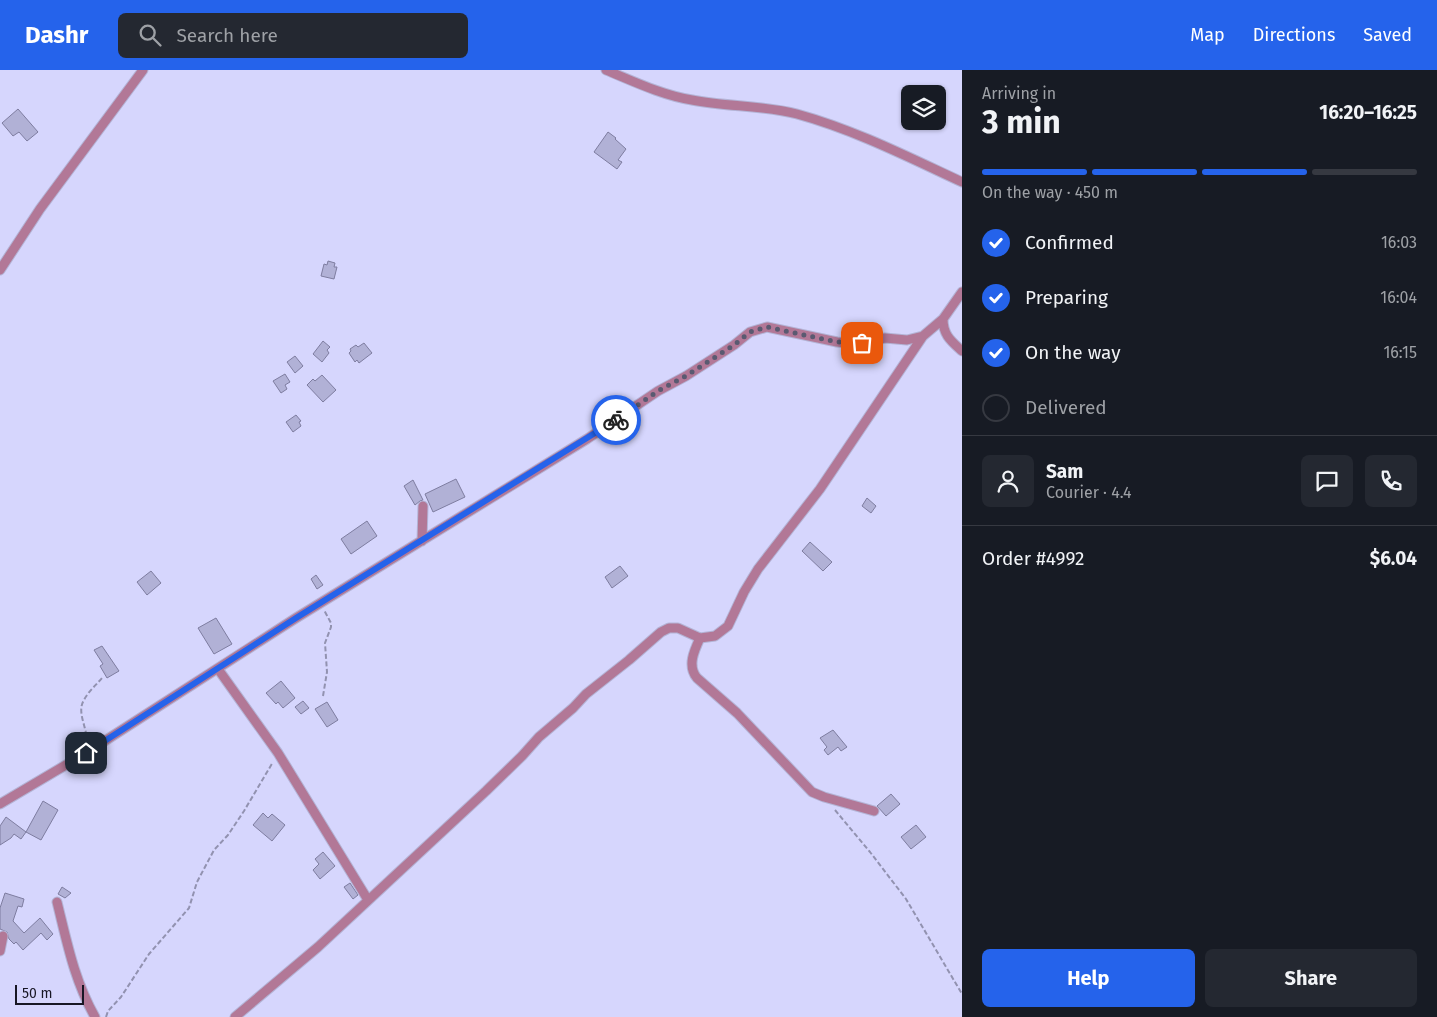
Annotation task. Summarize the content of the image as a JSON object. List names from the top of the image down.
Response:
{
  "scale_bar": "50 m",
  "page": {
    "header": "Dashr",
    "search": "Search here",
    "nav": ["Map", "Directions", "Saved"],
    "heading": ["3 min", "Arriving in", "16:20–16:25"],
    "panel": [
      "Sam",
      "Courier · 4.4",
      "Order #4992",
      "$6.04"
    ],
    "bar": "On the way · 450 m",
    "list": [
      ["Confirmed", "16:03"],
      ["Preparing", "16:04"],
      ["On the way", "16:15"],
      "Delivered"
    ],
    "buttons": ["Help", "Share"],
    "scale": "50 m"
  }
}
